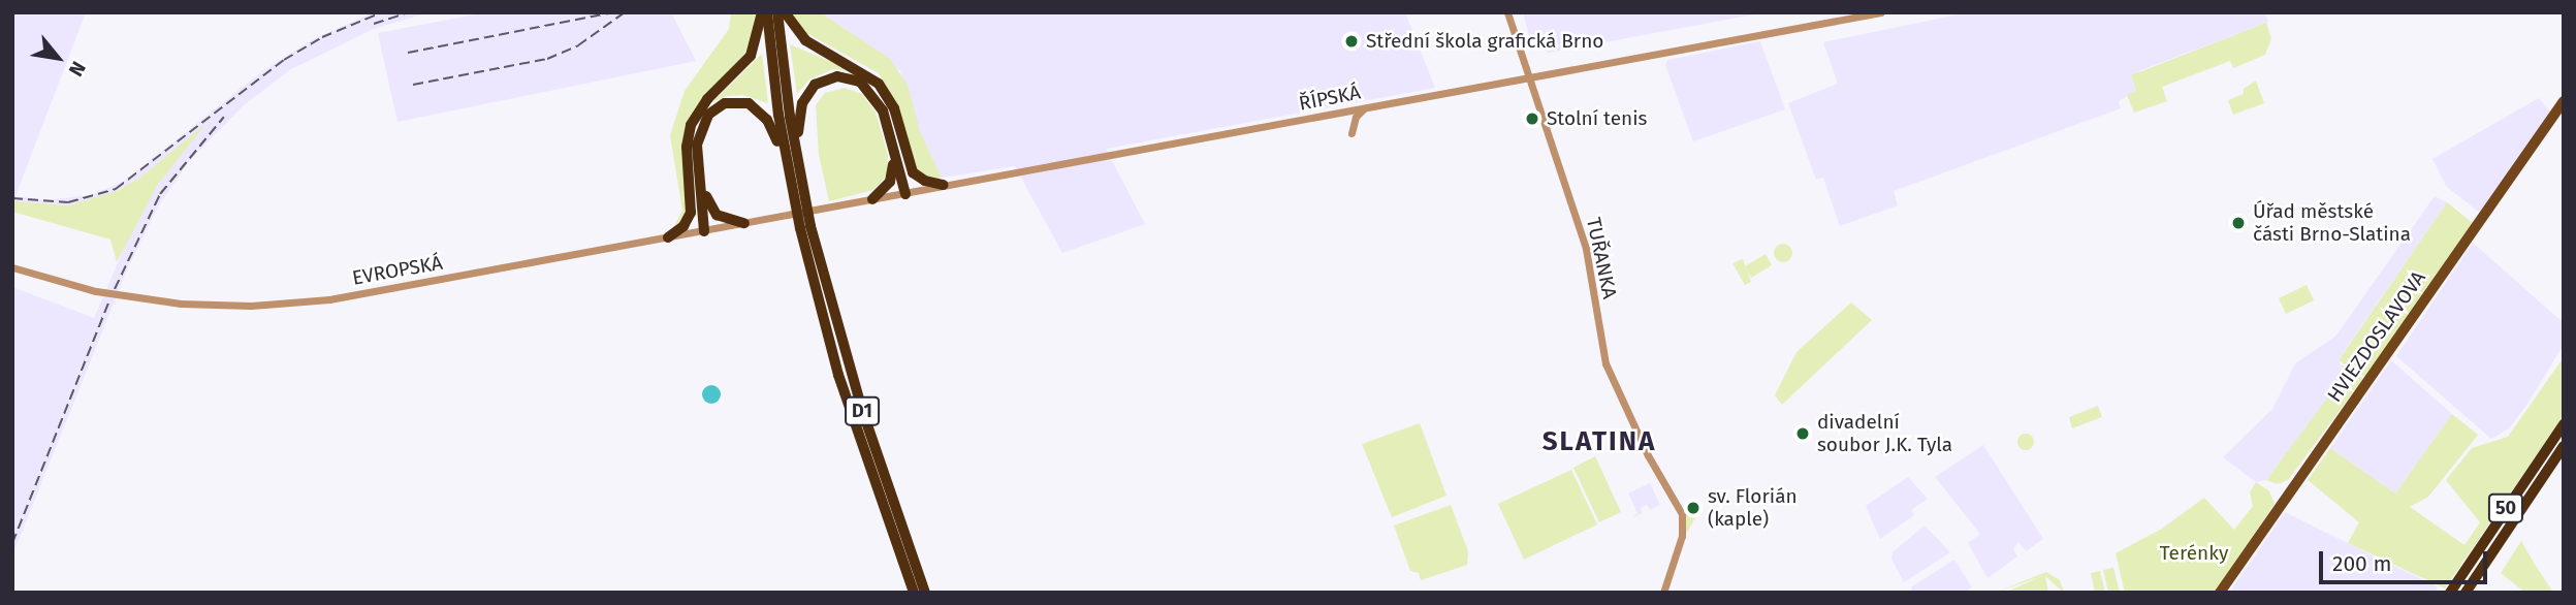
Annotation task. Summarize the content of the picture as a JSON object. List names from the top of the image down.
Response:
{
  "streets": {
    "highway": ["D1", "50"],
    "main road": ["HVIEZDOSLAVOVA"],
    "street": ["ŘÍPSKÁ", "TUŘANKA", "EVROPSKÁ"]
  },
  "crossings": [
    ["ŘÍPSKÁ", "TUŘANKA"],
    ["ŘÍPSKÁ", "EVROPSKÁ"]
  ],
  "districts": ["SLATINA"],
  "parks": ["Terénky"],
  "places": [
    "Střední škola grafická Brno",
    "Stolní tenis",
    "Úřad městské části Brno-Slatina",
    "divadelní soubor J.K. Tyla",
    "sv. Florián (kaple)"
  ],
  "scale_bar": "200 m",
  "north": "bottom right"
}
